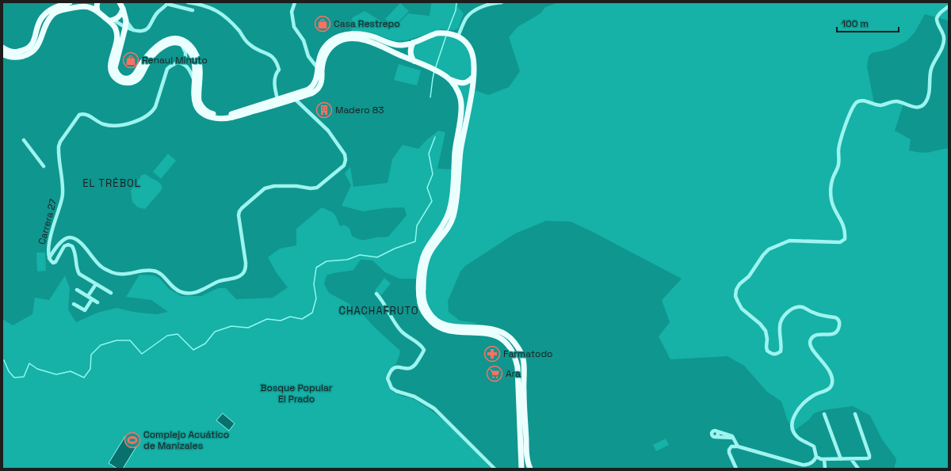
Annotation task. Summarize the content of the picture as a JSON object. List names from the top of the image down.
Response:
{
  "streets": {
    "street": ["Carrera 27"]
  },
  "districts": ["EL TRÉBOL", "CHACHAFRUTO"],
  "parks": ["Bosque Popular El Prado"],
  "places": {
    "shop": ["Casa Restrepo", "Renaul Minuto"],
    "building": ["Madero 83"],
    "pharmacy": ["Farmatodo"],
    "supermarket": ["Ara"],
    "sports": ["Complejo Acuático de Manizales"]
  },
  "scale_bar": "100 m"
}
